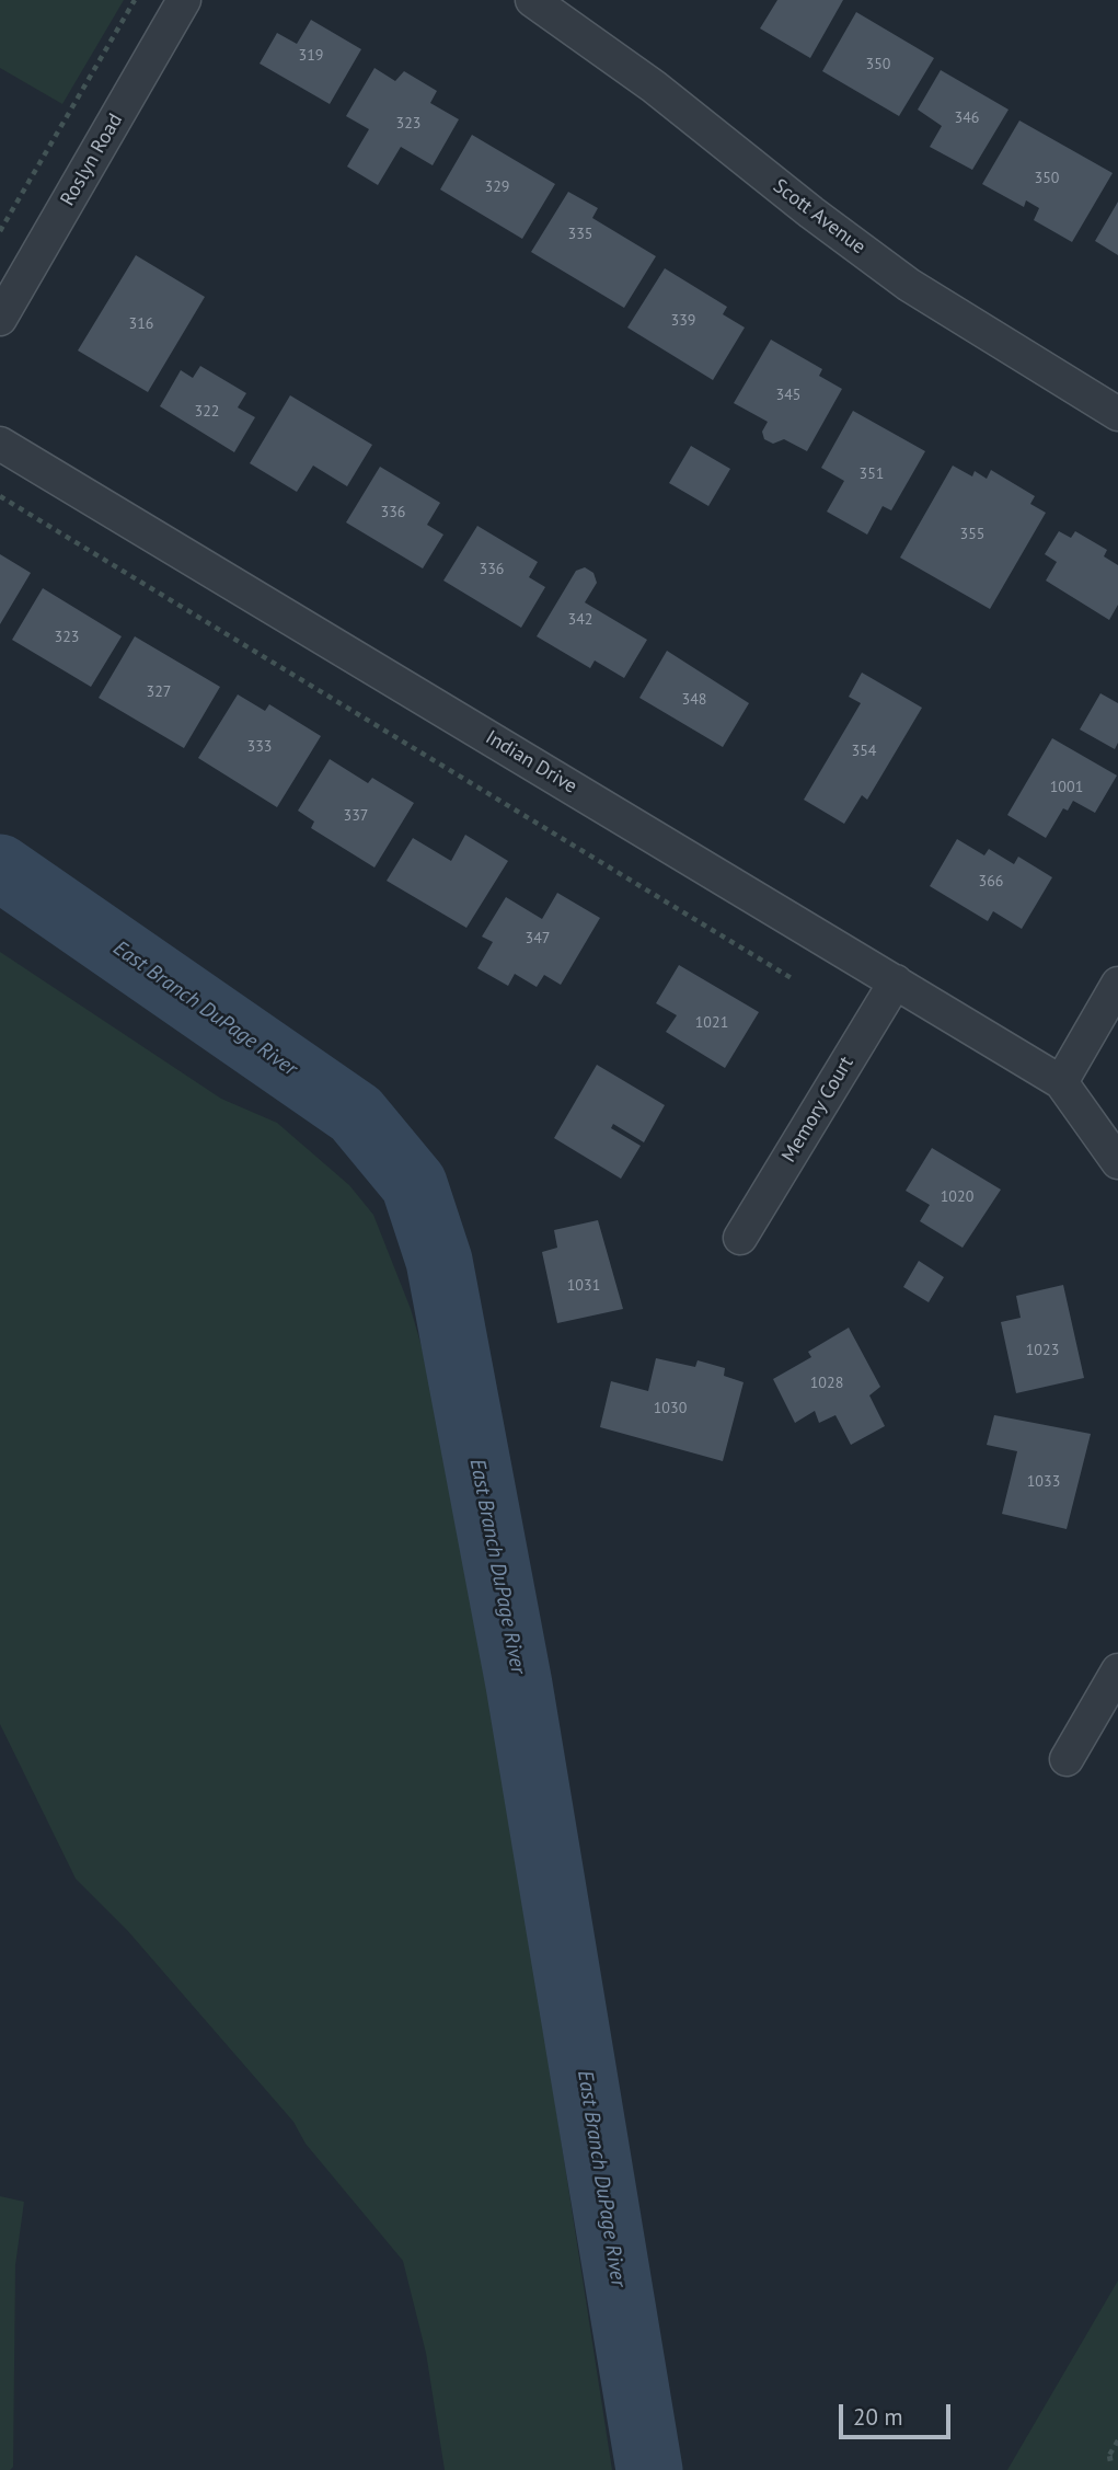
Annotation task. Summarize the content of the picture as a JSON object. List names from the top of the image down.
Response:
{
  "streets": {
    "street": [
      "Roslyn Road",
      "Scott Avenue",
      "Indian Drive",
      "Memory Court"
    ]
  },
  "crossings": [
    ["Indian Drive", "Memory Court"]
  ],
  "water": ["East Branch DuPage River"],
  "house_numbers": [
    "319",
    "350",
    "346",
    "323",
    "350",
    "329",
    "335",
    "339",
    "316",
    "345",
    "322",
    "351",
    "336",
    "355",
    "336",
    "342",
    "323",
    "327",
    "348",
    "333",
    "354",
    "1001",
    "337",
    "366",
    "347",
    "1021",
    "1020",
    "1031",
    "1023",
    "1028",
    "1030",
    "1033"
  ],
  "scale_bar": "20 m"
}
